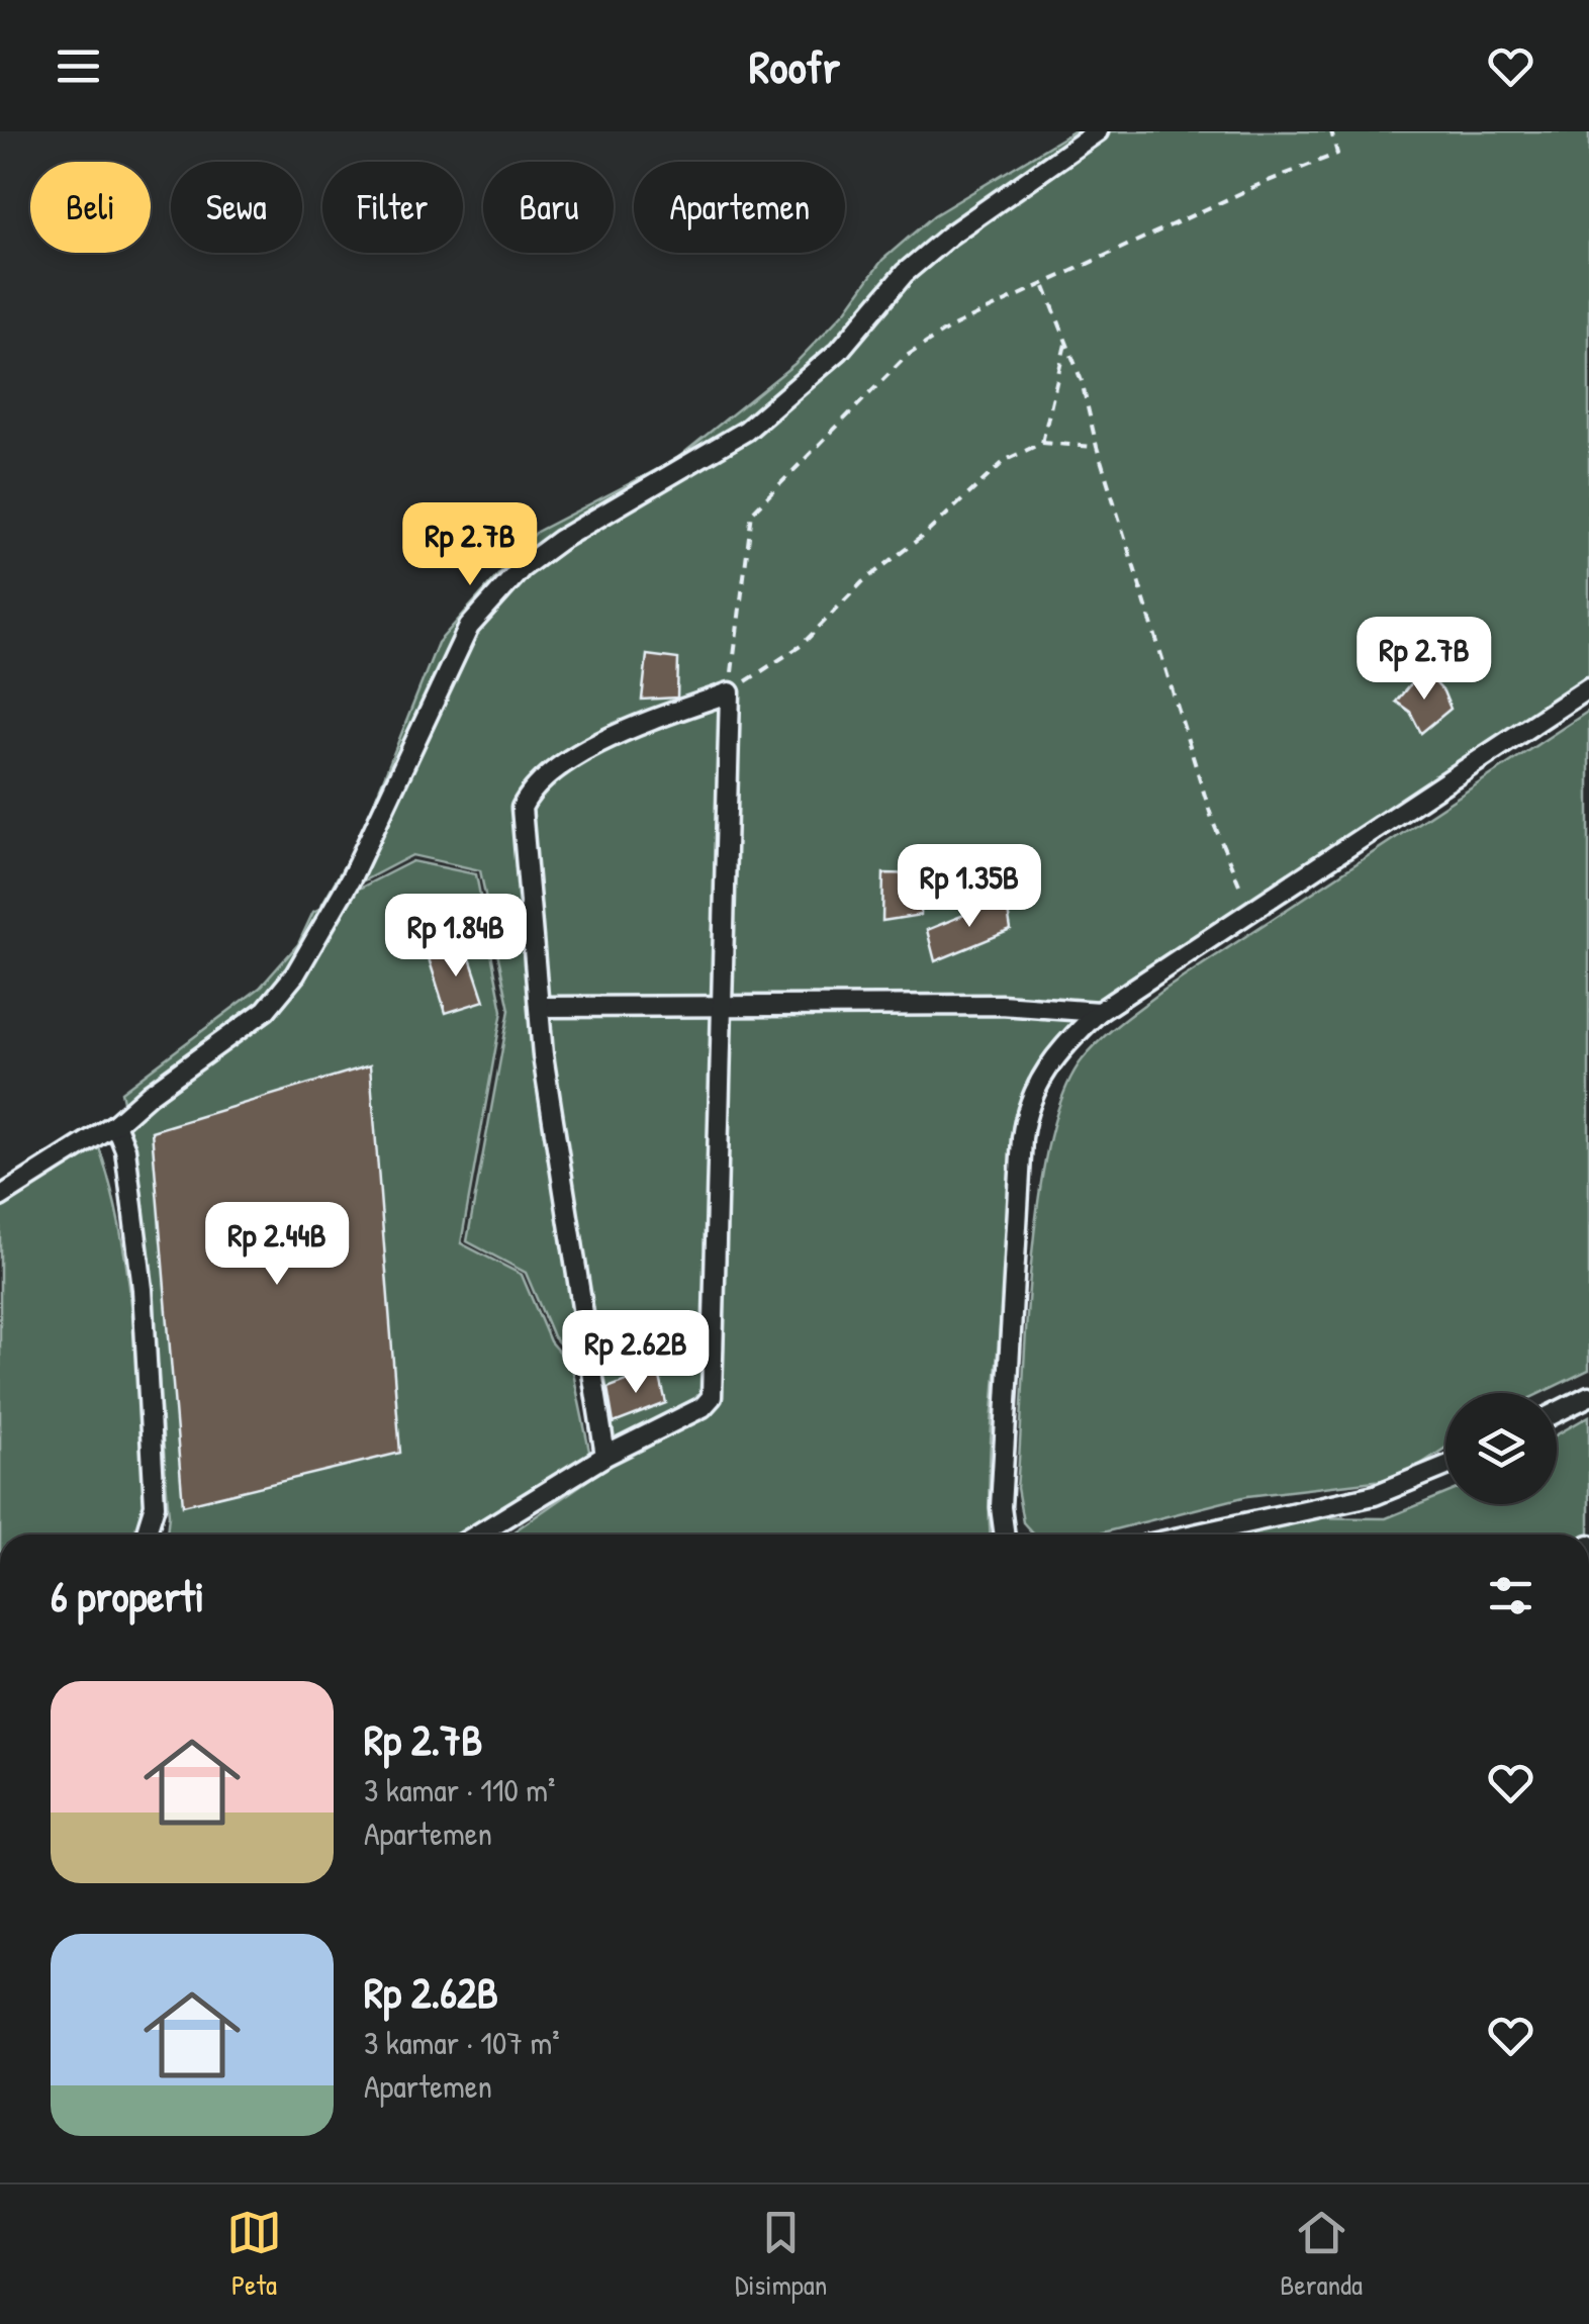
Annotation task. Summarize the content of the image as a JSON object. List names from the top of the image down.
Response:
{
  "page": {
    "header": "Roofr",
    "chip": [
      "Beli",
      "Sewa",
      "Filter",
      "Baru",
      "Apartemen"
    ],
    "price": [
      "Rp 2.7B",
      "Rp 2.7B",
      "Rp 1.35B",
      "Rp 1.84B",
      "Rp 2.44B",
      "Rp 2.62B"
    ],
    "heading": "6 properti",
    "list": [
      {
        "name": "Rp 2.7B",
        "note": "3 kamar · 110 m² · Apartemen"
      },
      {
        "name": "Rp 2.62B",
        "note": "3 kamar · 107 m² · Apartemen"
      }
    ],
    "tabs": ["Peta", "Disimpan", "Beranda"]
  }
}
